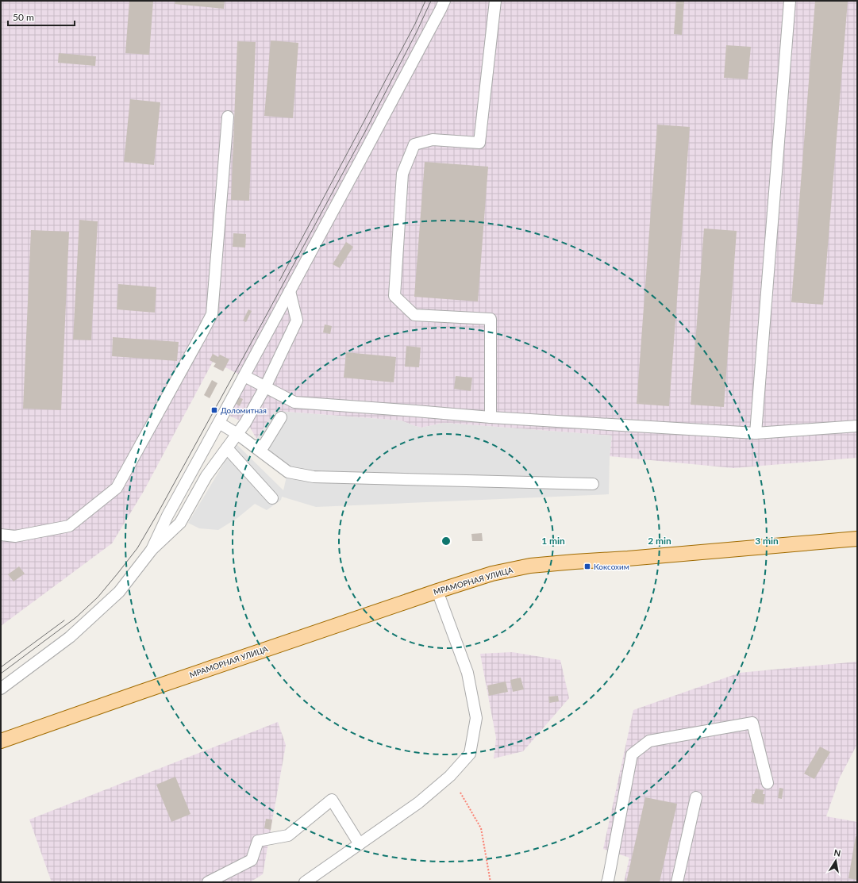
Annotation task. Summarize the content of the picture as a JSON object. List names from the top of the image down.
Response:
{
  "streets": {
    "main road": ["МРАМОРНАЯ УЛИЦА"]
  },
  "places": {
    "transit": ["Доломитная", "Коксохим"]
  },
  "scale_bar": "50 m",
  "north": "top",
  "rings": ["1 min", "2 min", "3 min"]
}
